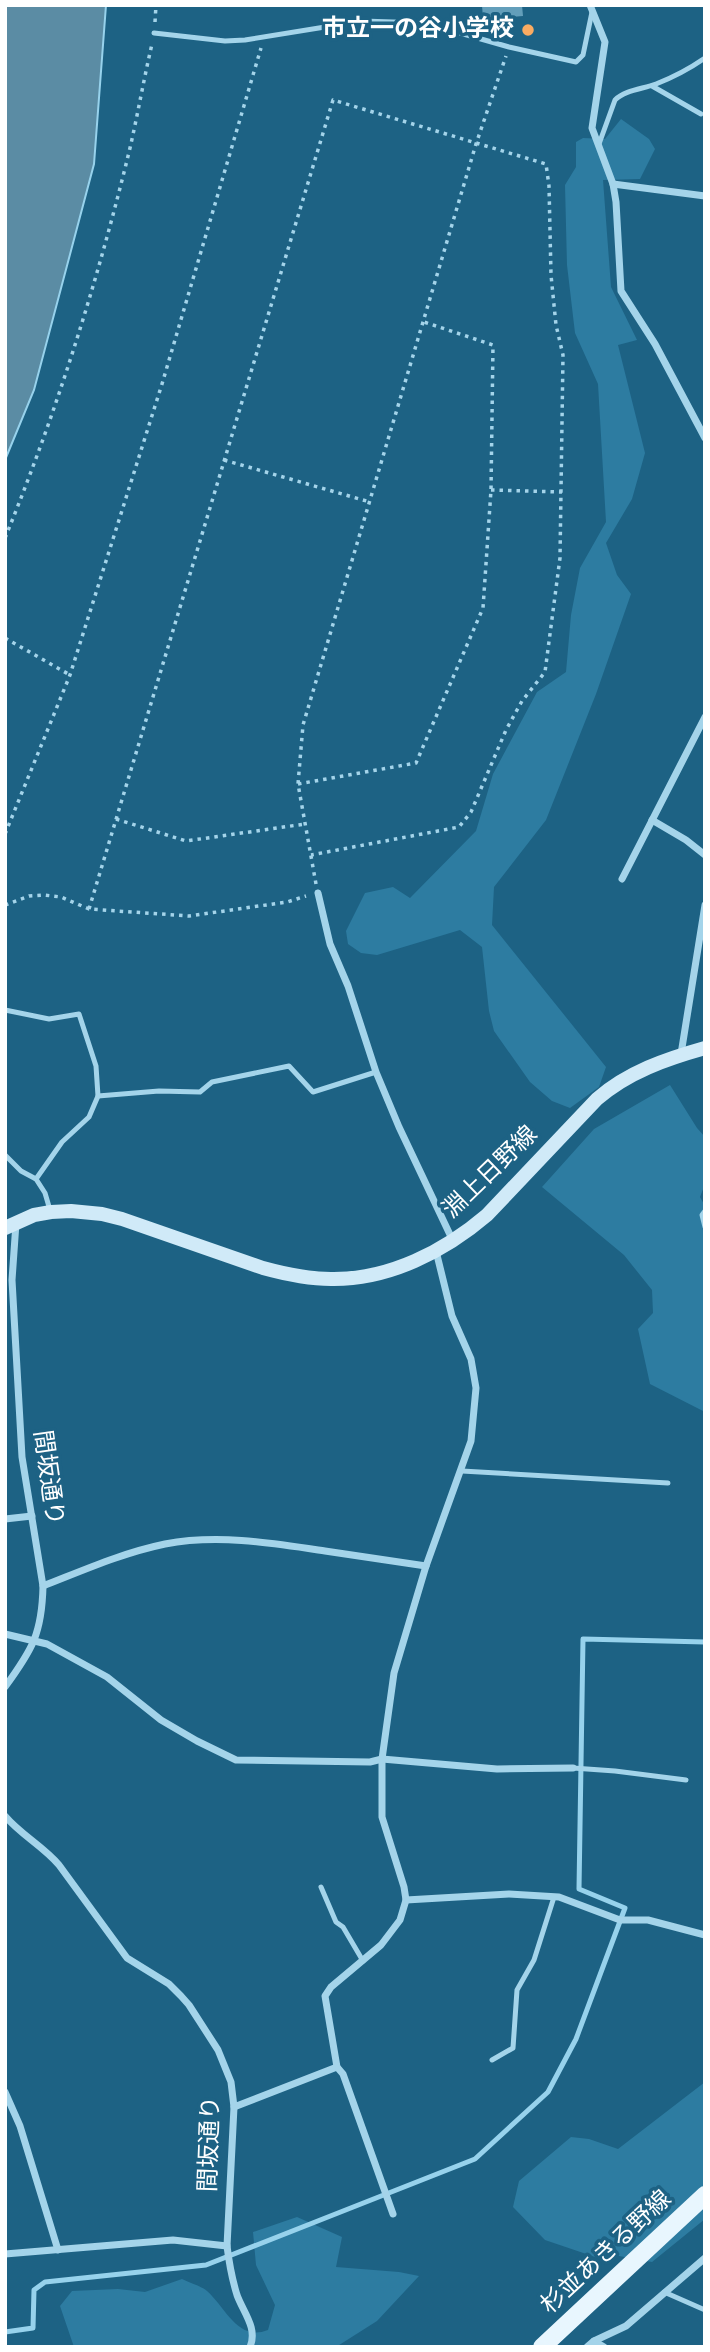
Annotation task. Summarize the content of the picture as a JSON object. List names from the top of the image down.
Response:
{
  "streets": {
    "main road": ["淵上日野線", "杉並あきる野線"],
    "street": ["間坂通り"]
  },
  "crossings": [
    ["淵上日野線", "間坂通り"]
  ],
  "places": ["市立一の谷小学校"]
}
